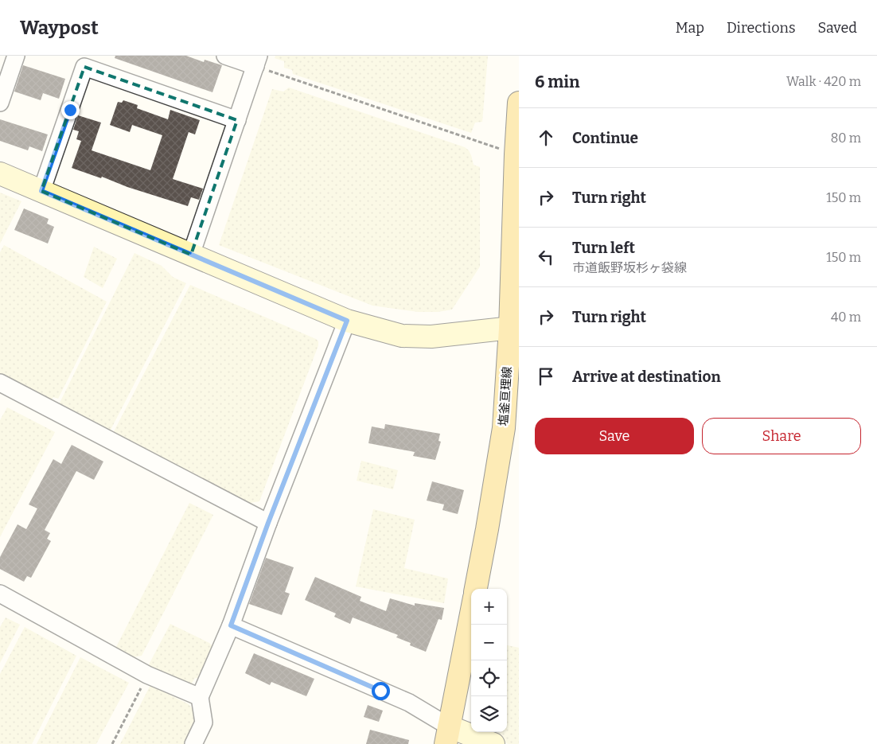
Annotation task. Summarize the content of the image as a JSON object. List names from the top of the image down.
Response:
{
  "streets": {
    "main road": ["塩釜亘理線"]
  },
  "page": {
    "header": "Waypost",
    "nav": ["Map", "Directions", "Saved"],
    "heading": ["6 min", "Walk · 420 m"],
    "list": [
      ["Continue", "80 m"],
      ["Turn right", "150 m"],
      ["Turn left", "市道飯野坂杉ヶ袋線", "150 m"],
      ["Turn right", "40 m"],
      "Arrive at destination"
    ],
    "buttons": ["Save", "Share"],
    "map_buttons": ["+", "−"]
  }
}
